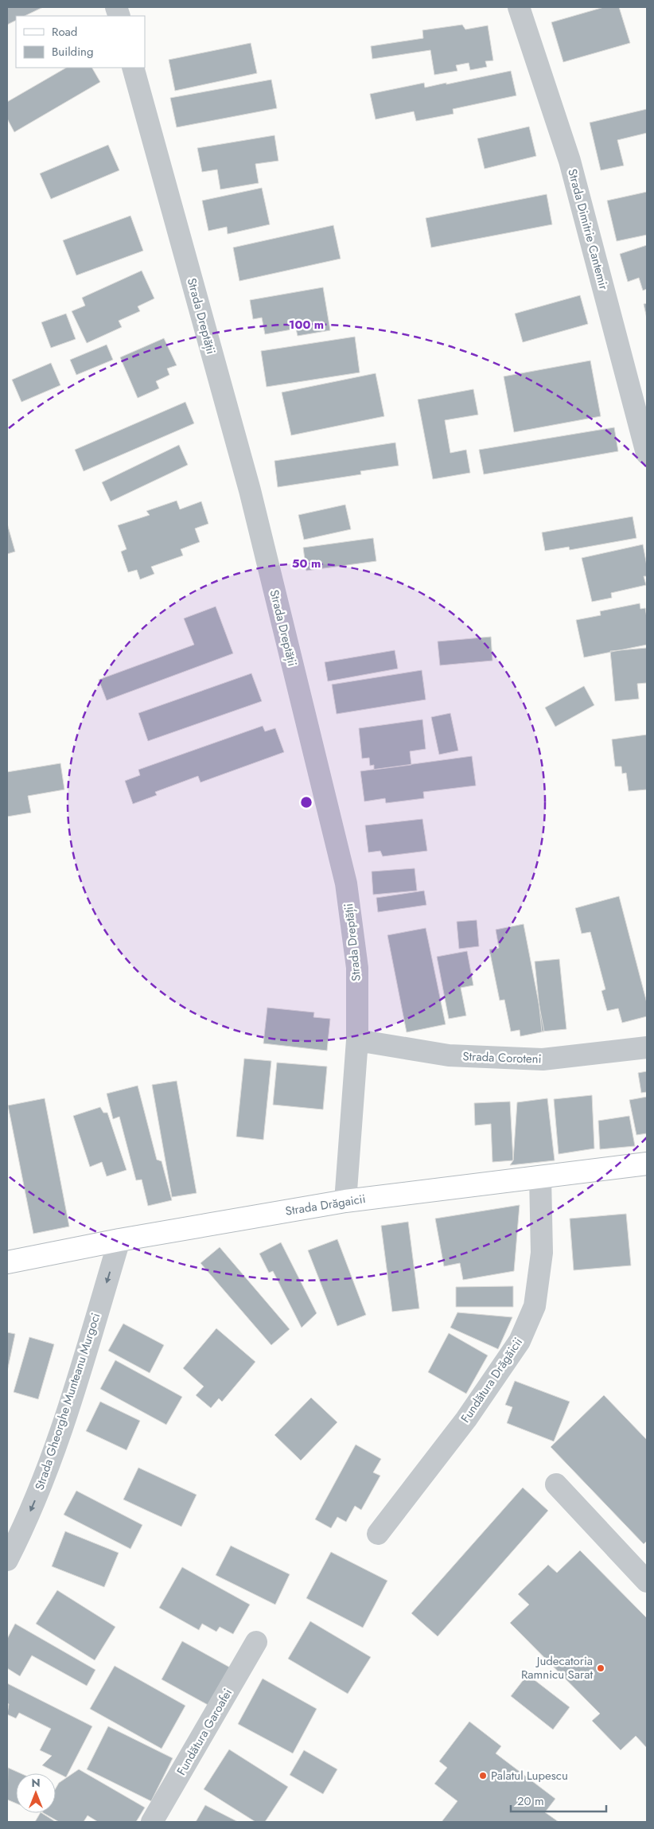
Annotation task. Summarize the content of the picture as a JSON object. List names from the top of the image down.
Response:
{
  "streets": {
    "street": [
      "Strada Dimitrie Cantemir",
      "Strada Dreptății",
      "Strada Coroteni",
      "Strada Drăgaicii",
      "Fundătura Drăgăicii",
      "Strada Gheorghe Munteanu Murgoci",
      "Fundătura Garoafei"
    ]
  },
  "crossings": [
    ["Strada Dreptății", "Strada Coroteni"],
    ["Strada Dreptății", "Strada Drăgaicii"],
    ["Strada Drăgaicii", "Fundătura Drăgăicii"],
    ["Strada Drăgaicii", "Strada Gheorghe Munteanu Murgoci"]
  ],
  "one_way": ["Strada Gheorghe Munteanu Murgoci"],
  "places": ["Judecatoria Ramnicu Sarat", "Palatul Lupescu"],
  "legend": ["Road", "Building"],
  "scale_bar": "20 m",
  "north": "top",
  "rings": ["100 m", "50 m"]
}
